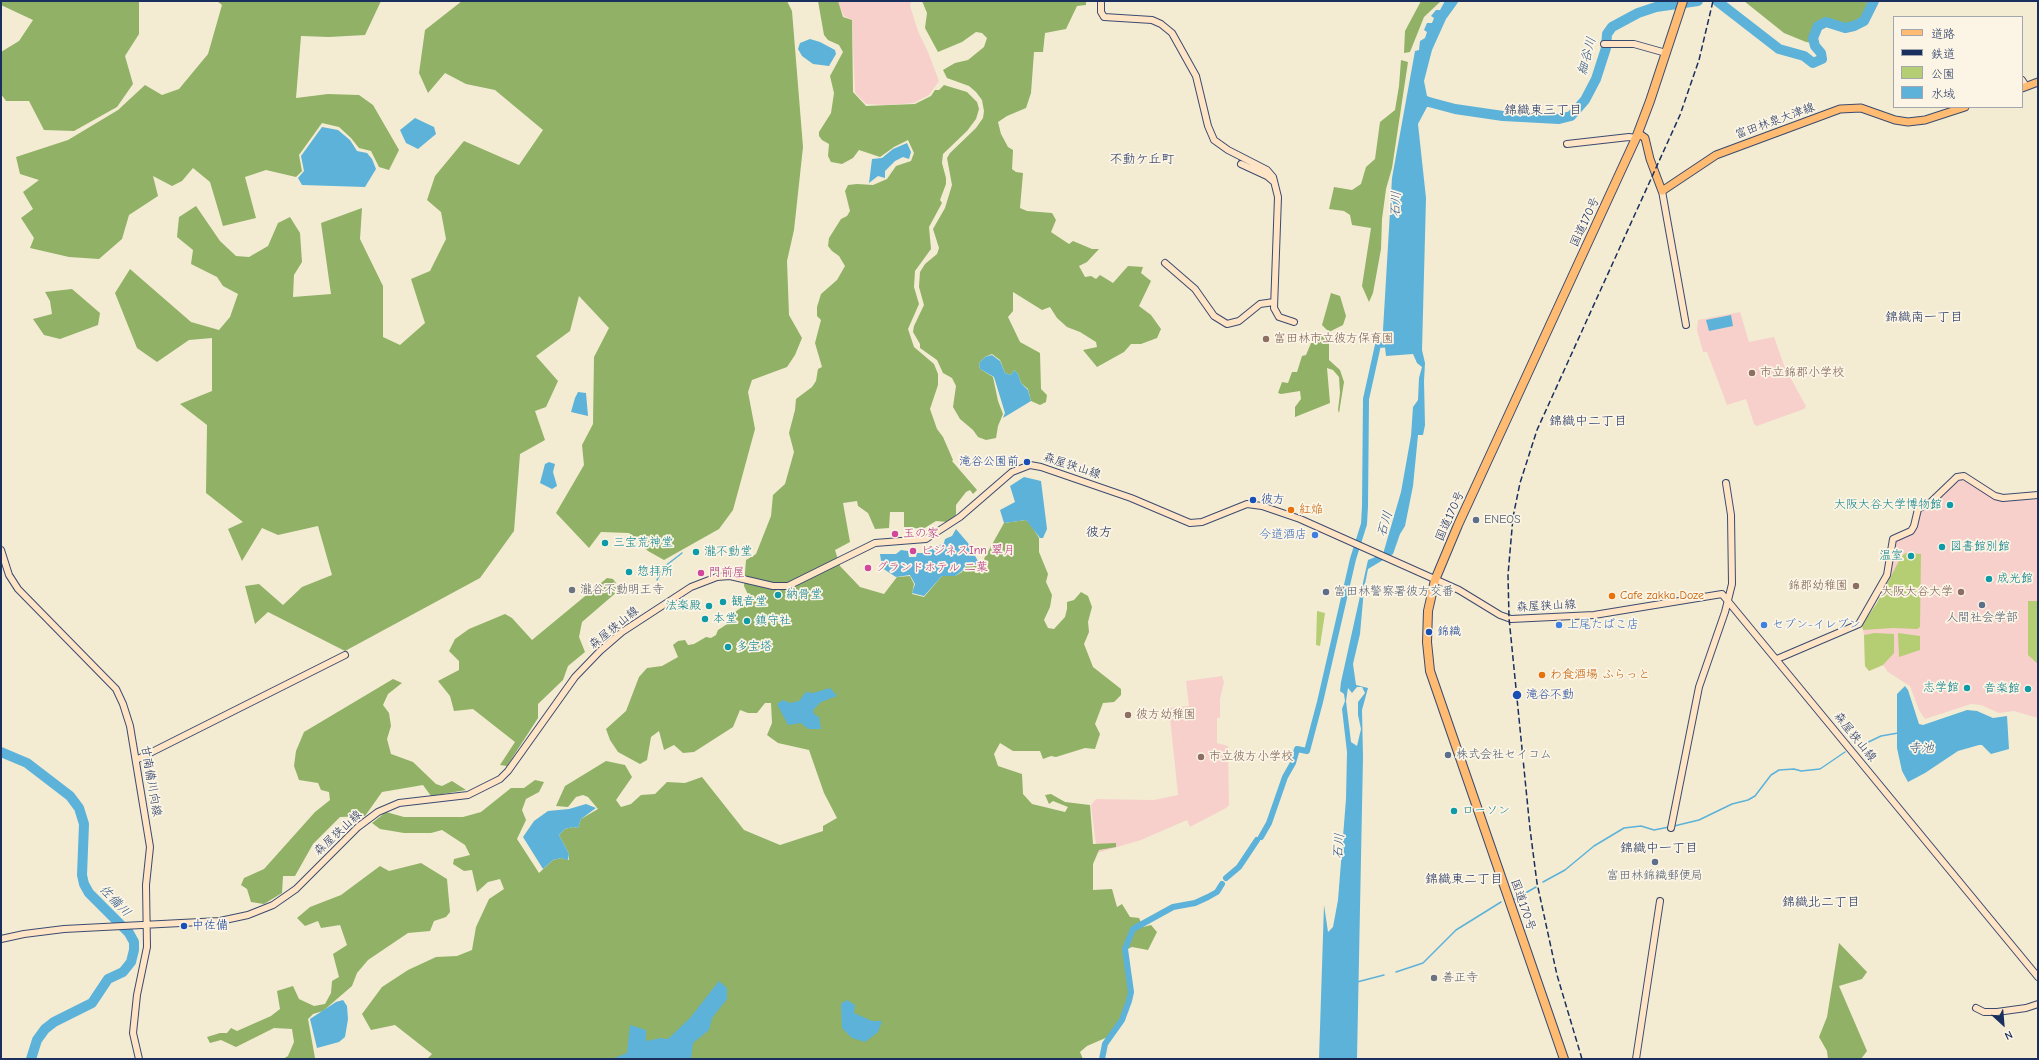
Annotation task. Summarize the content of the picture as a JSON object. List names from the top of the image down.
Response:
{
  "streets": {
    "highway": ["国道170号"],
    "main road": ["富田林泉大津線", "森屋狭山線", "甘南備川向線"]
  },
  "crossings": [
    ["国道170号", "森屋狭山線"],
    ["森屋狭山線", "甘南備川向線"]
  ],
  "districts": [
    "錦織東三丁目",
    "不動ケ丘町",
    "錦織南一丁目",
    "錦織中二丁目",
    "彼方",
    "錦織中一丁目",
    "錦織東二丁目",
    "錦織北二丁目"
  ],
  "water": [
    "細谷川",
    "石川",
    "寺池",
    "佐備川"
  ],
  "places": [
    "富田林市立彼方保育園",
    "市立錦郡小学校",
    "滝谷公園前",
    "彼方",
    "大阪大谷大学博物館",
    "紅焔",
    "ENEOS",
    "玉の家",
    "今道酒店",
    "三宝荒神堂",
    "図書館別館",
    "ビジネスInn 翠月",
    "瀧不動堂",
    "温室",
    "グランドホテル 二葉",
    "惣拝所",
    "門前屋",
    "成光館",
    "錦郡幼稚園",
    "瀧谷不動明王寺",
    "富田林警察署彼方交番",
    "大阪大谷大学",
    "納骨堂",
    "Cafe zakka Doze",
    "観音堂",
    "人間社会学部",
    "法楽殿",
    "本堂",
    "鎮守社",
    "上尾たばこ店",
    "セブン-イレブン",
    "錦織",
    "多宝塔",
    "わ食酒場 ふらっと",
    "志学館",
    "音楽館",
    "滝谷不動",
    "彼方幼稚園",
    "株式会社セイコム",
    "市立彼方小学校",
    "ローソン",
    "富田林錦織郵便局",
    "中佐備",
    "善正寺"
  ],
  "legend": [
    "道路",
    "鉄道",
    "公園",
    "水域"
  ],
  "north": "bottom right"
}
